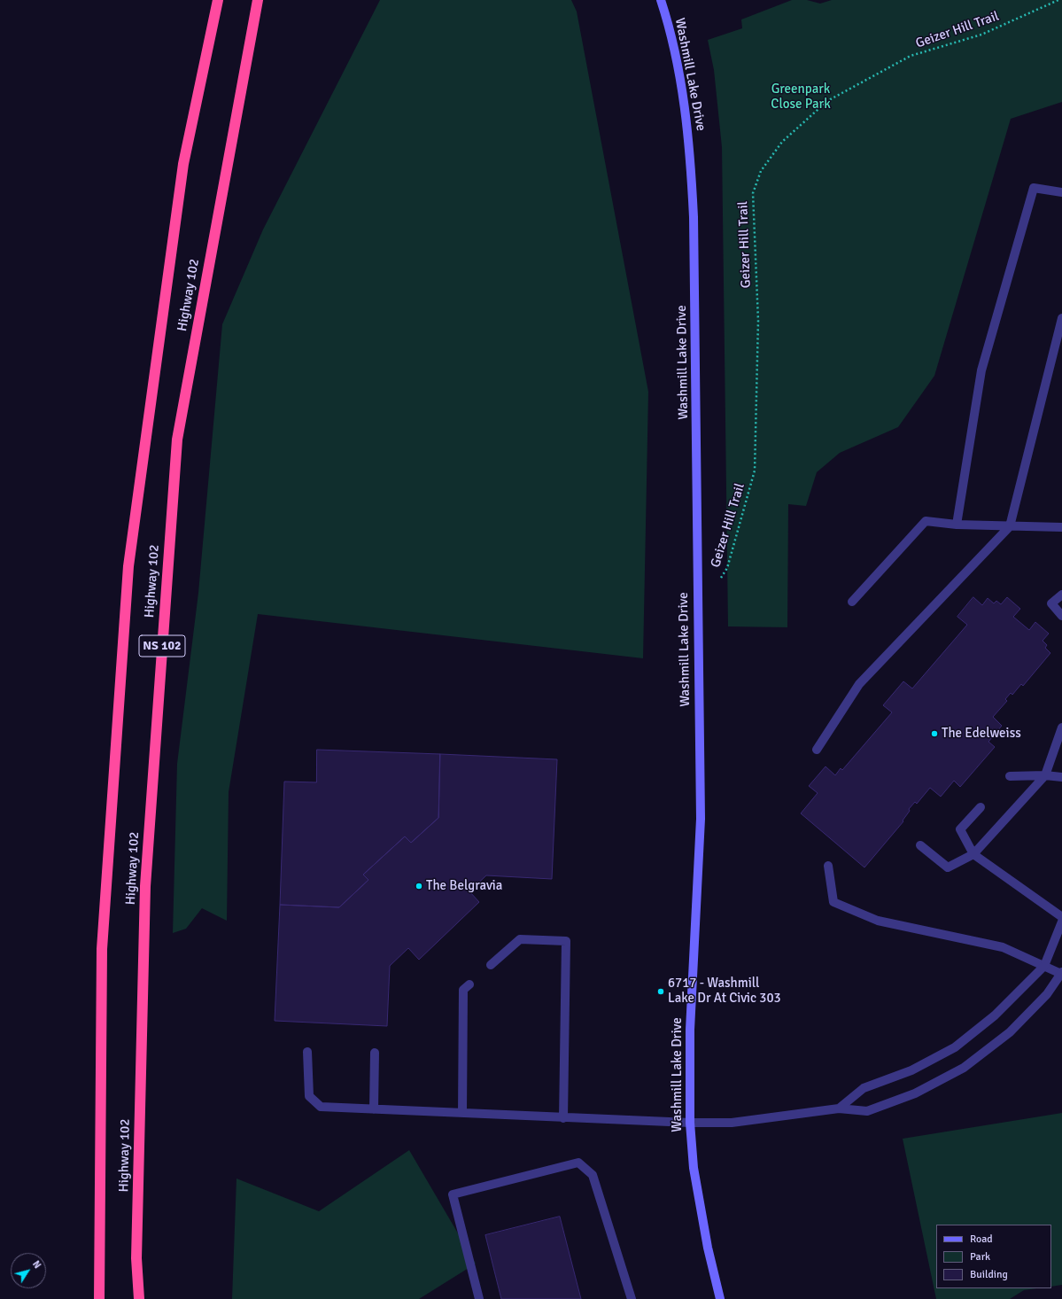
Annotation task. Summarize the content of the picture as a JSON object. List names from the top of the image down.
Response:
{
  "streets": {
    "highway": ["Highway 102", "NS 102"],
    "street": ["Washmill Lake Drive"],
    "path": ["Geizer Hill Trail"]
  },
  "parks": ["Greenpark Close Park"],
  "places": ["The Edelweiss", "The Belgravia", "6717 - Washmill Lake Dr At Civic 303"],
  "legend": ["Road", "Park", "Building"],
  "north": "top right"
}
